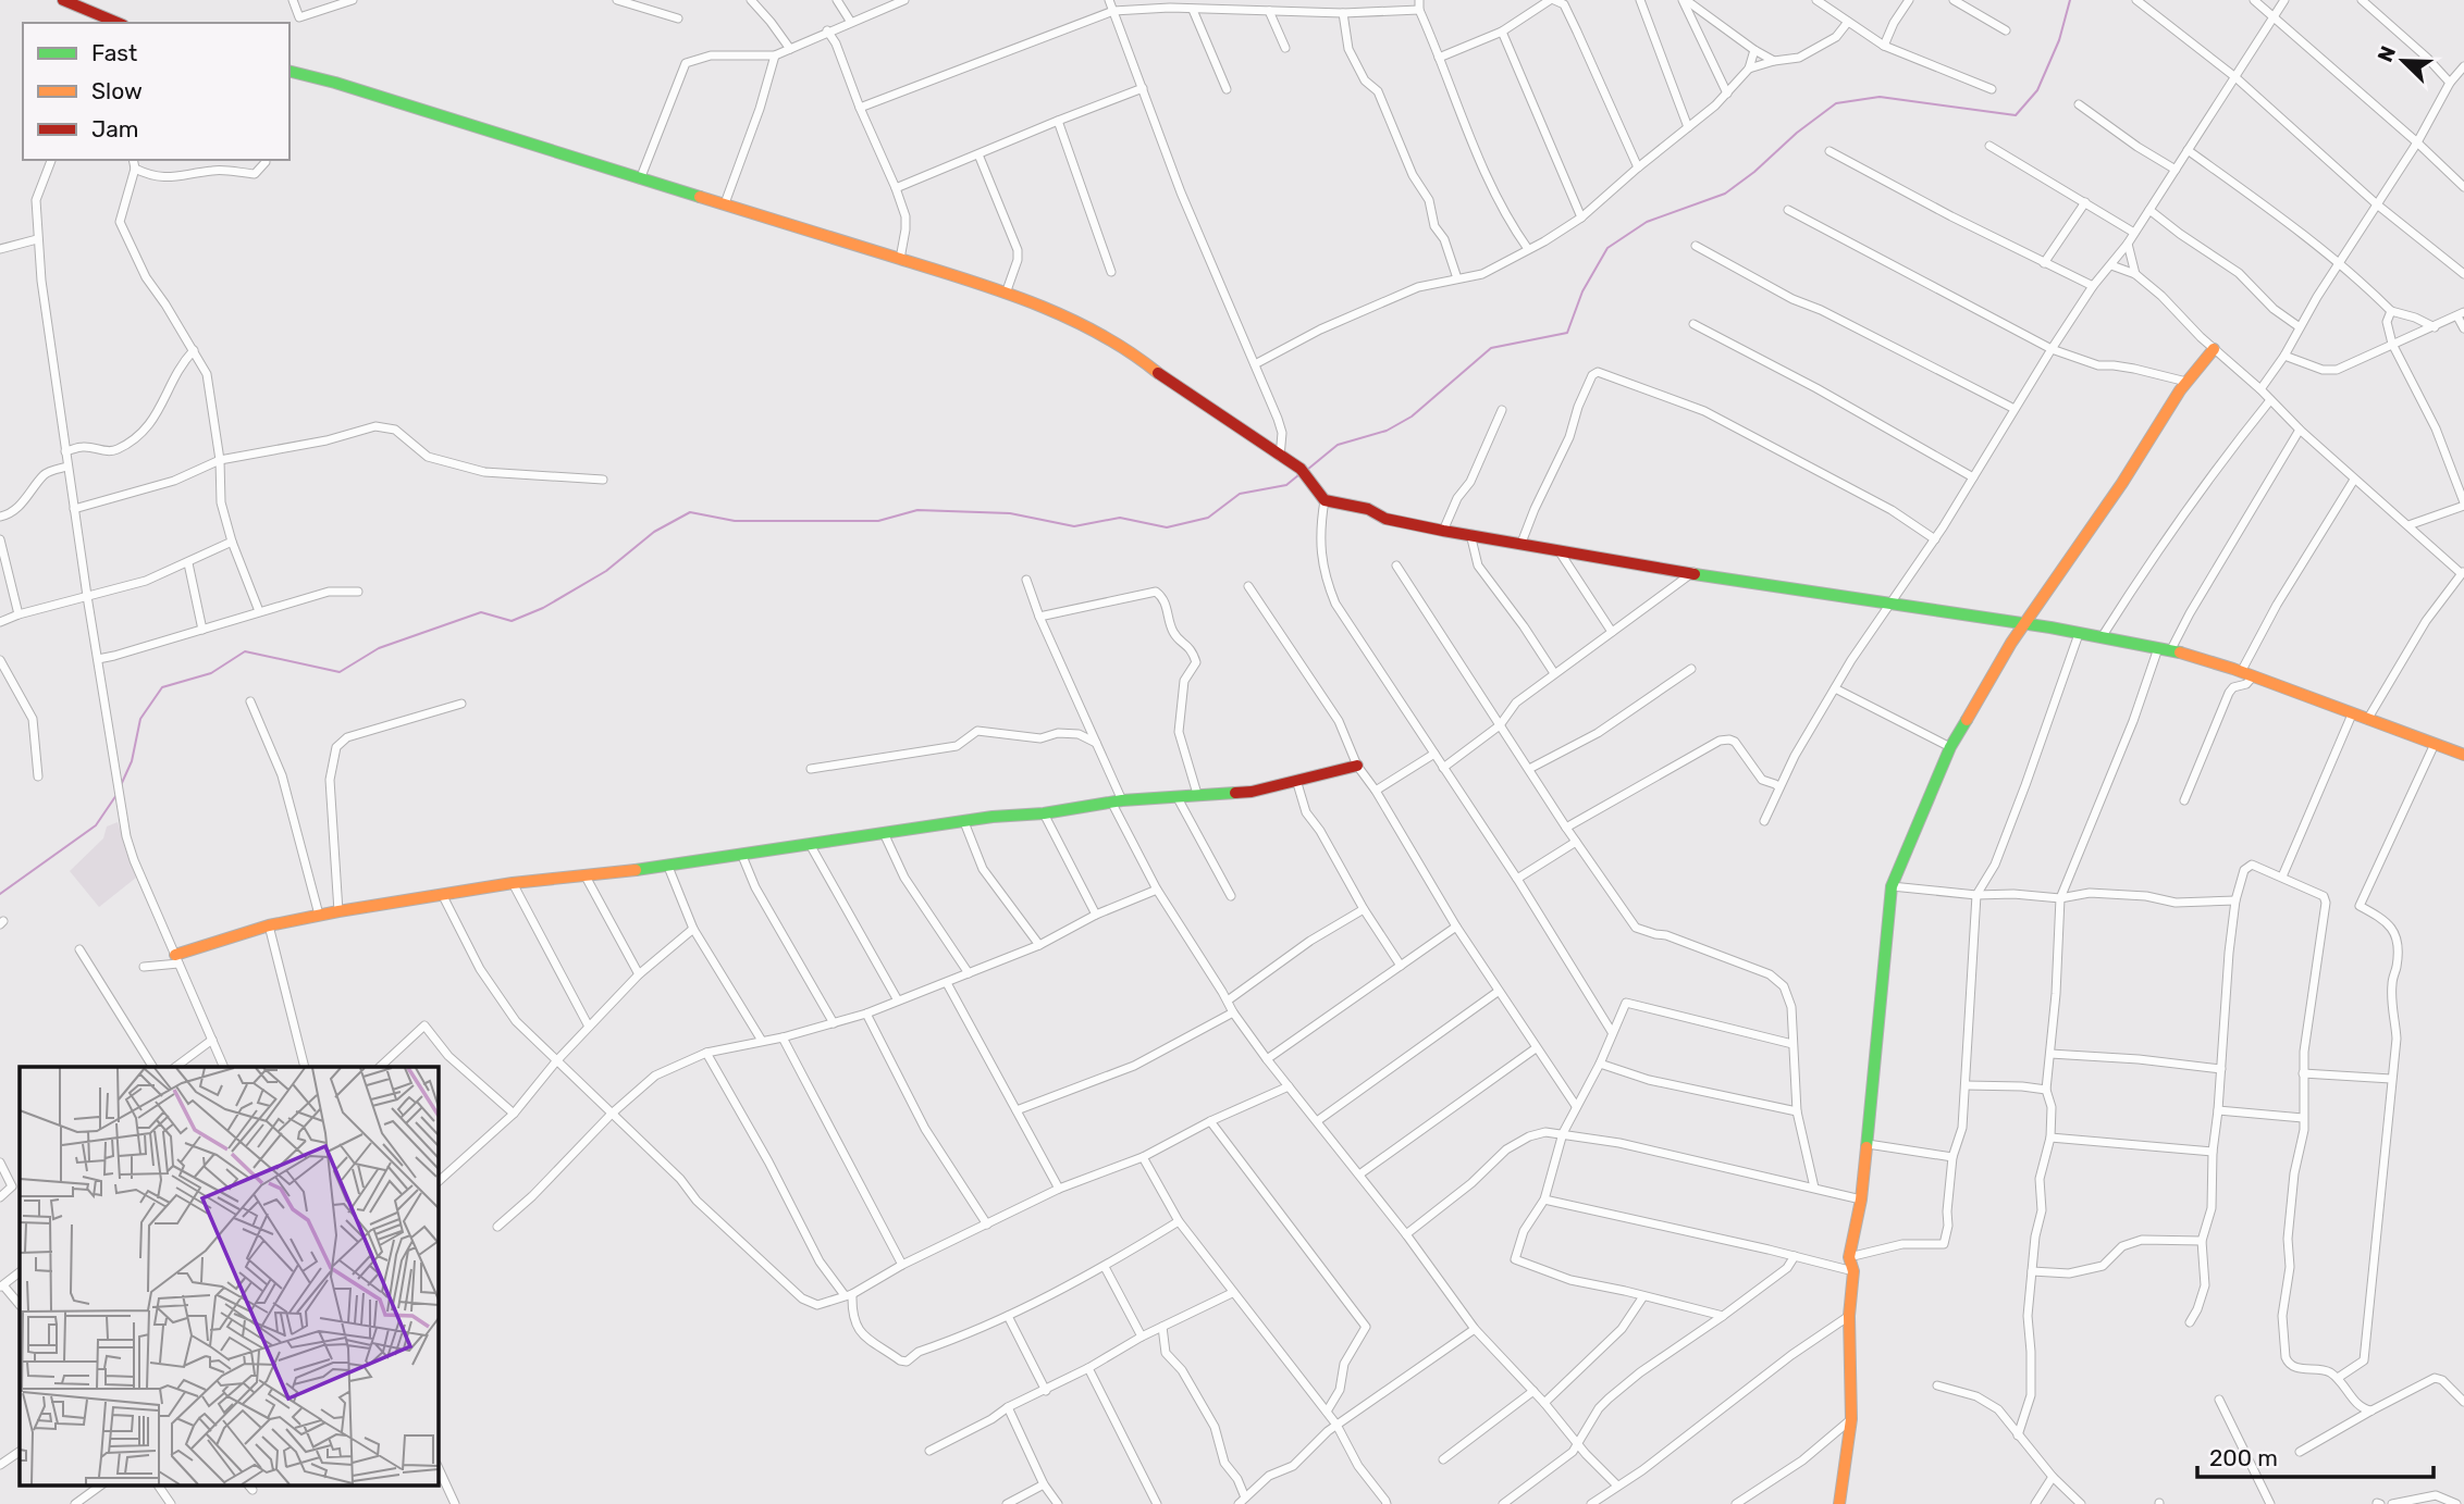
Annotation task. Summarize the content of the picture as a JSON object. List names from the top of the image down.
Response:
{
  "legend": ["Fast", "Slow", "Jam"],
  "scale_bar": "200 m",
  "north": "top left"
}
